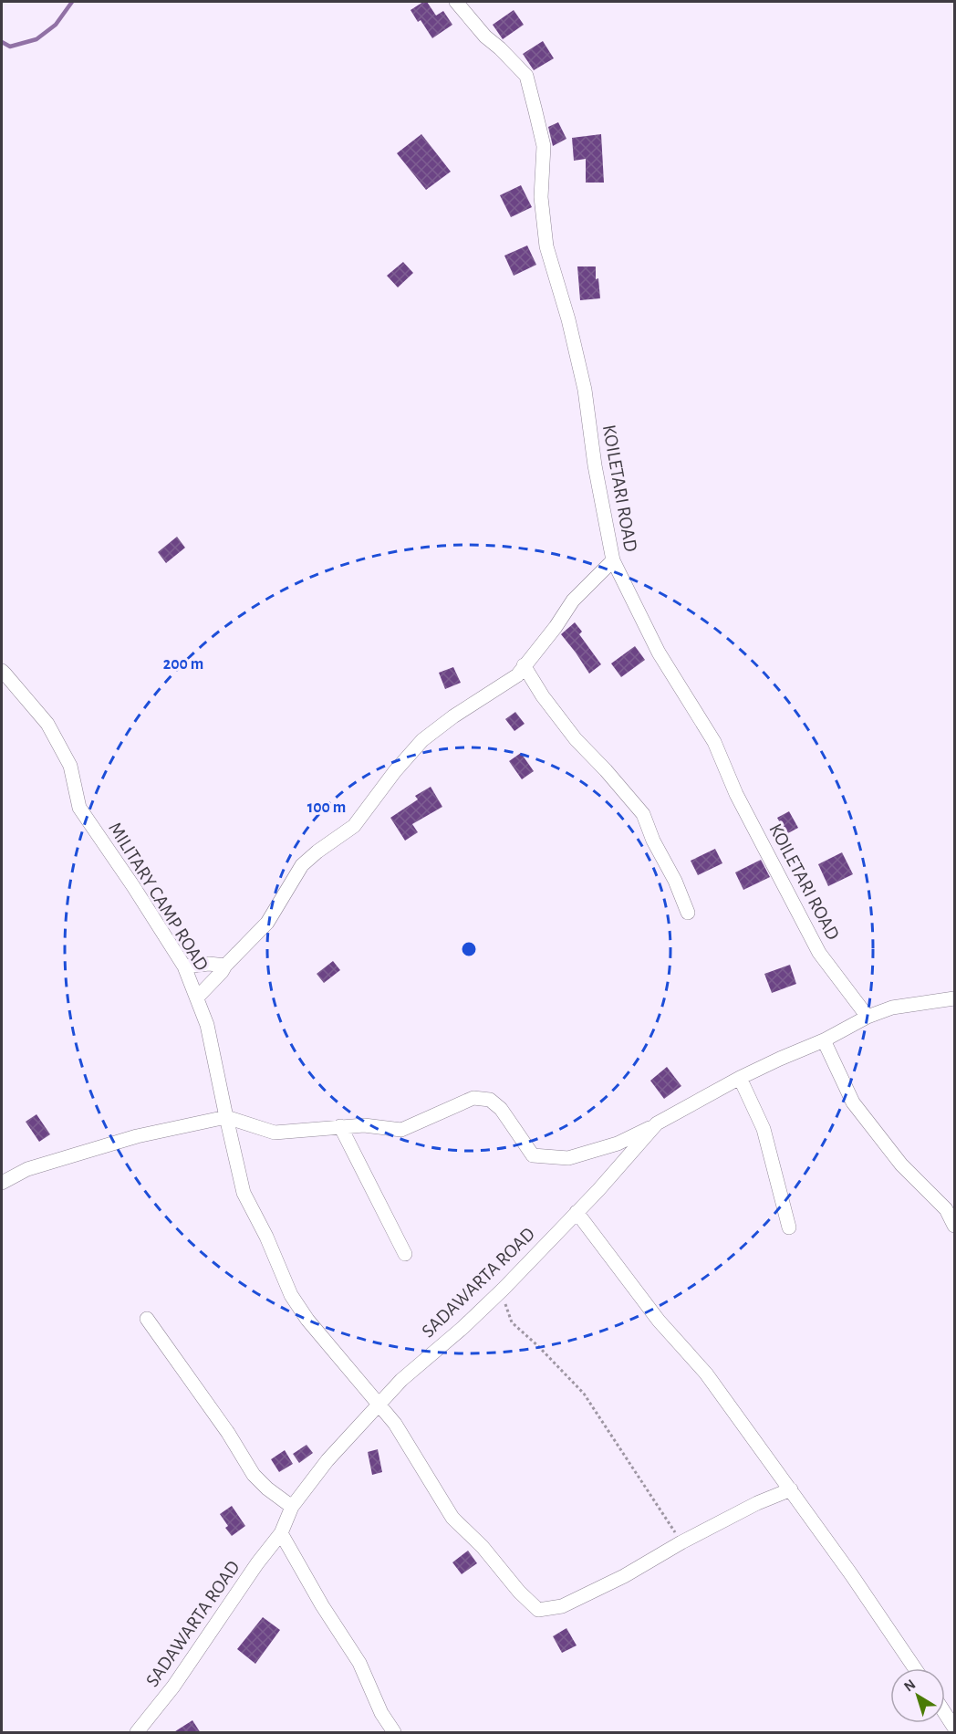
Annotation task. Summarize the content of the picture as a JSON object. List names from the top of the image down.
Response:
{
  "streets": {
    "street": ["KOILETARI ROAD", "MILITARY CAMP ROAD", "SADAWARTA ROAD"]
  },
  "crossings": [
    ["KOILETARI ROAD", "SADAWARTA ROAD"],
    ["MILITARY CAMP ROAD", "SADAWARTA ROAD"]
  ],
  "north": "top left",
  "rings": ["200 m", "100 m"]
}
